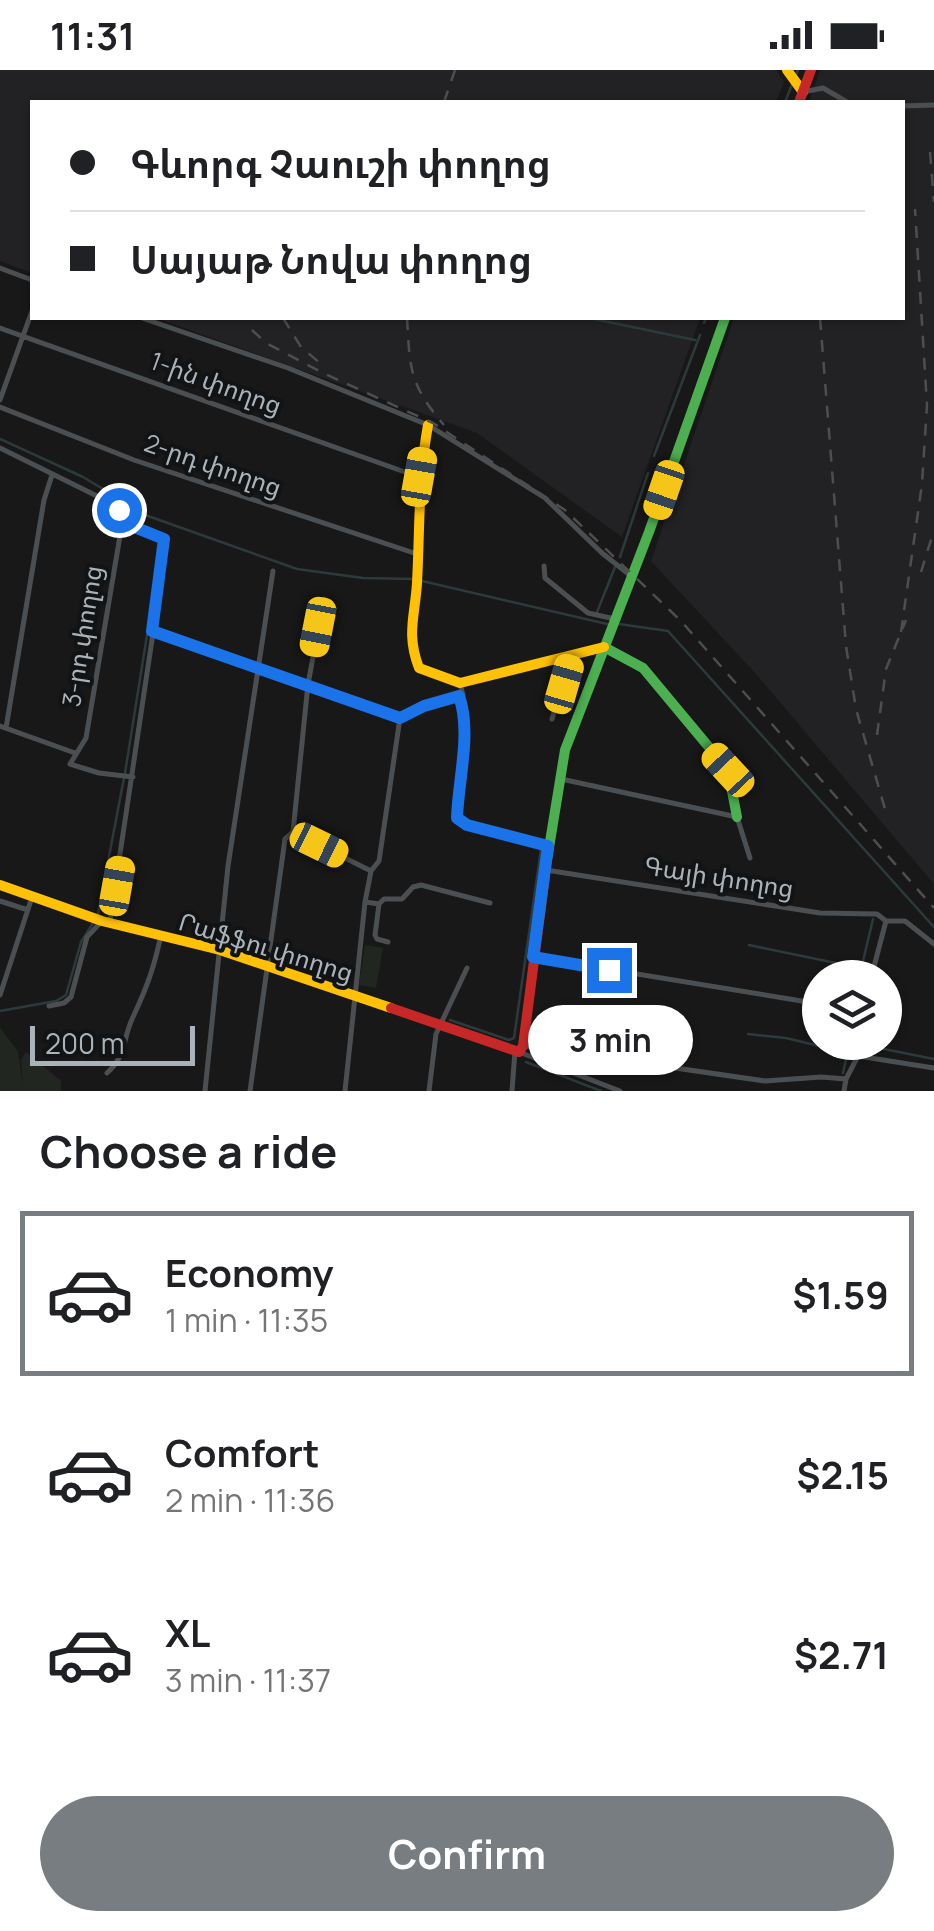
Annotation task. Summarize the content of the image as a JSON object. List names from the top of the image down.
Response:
{
  "streets": {
    "main road": ["Րաֆֆու փողոց"],
    "street": [
      "1-ին փողոց",
      "2-րդ փողոց",
      "3-րդ փողոց",
      "Գայի փողոց"
    ]
  },
  "scale_bar": "200 m",
  "page": {
    "status": "11:31",
    "banner": ["Գևորգ Չաուշի փողոց", "Սայաթ Նովա փողոց"],
    "bubble": "3 min",
    "scale": "200 m",
    "heading": "Choose a ride",
    "list": [
      {
        "name": "Economy",
        "note": "1 min · 11:35",
        "value": "$1.59"
      },
      {
        "name": "Comfort",
        "note": "2 min · 11:36",
        "value": "$2.15"
      },
      {
        "name": "XL",
        "note": "3 min · 11:37",
        "value": "$2.71"
      }
    ],
    "buttons": "Confirm"
  }
}
